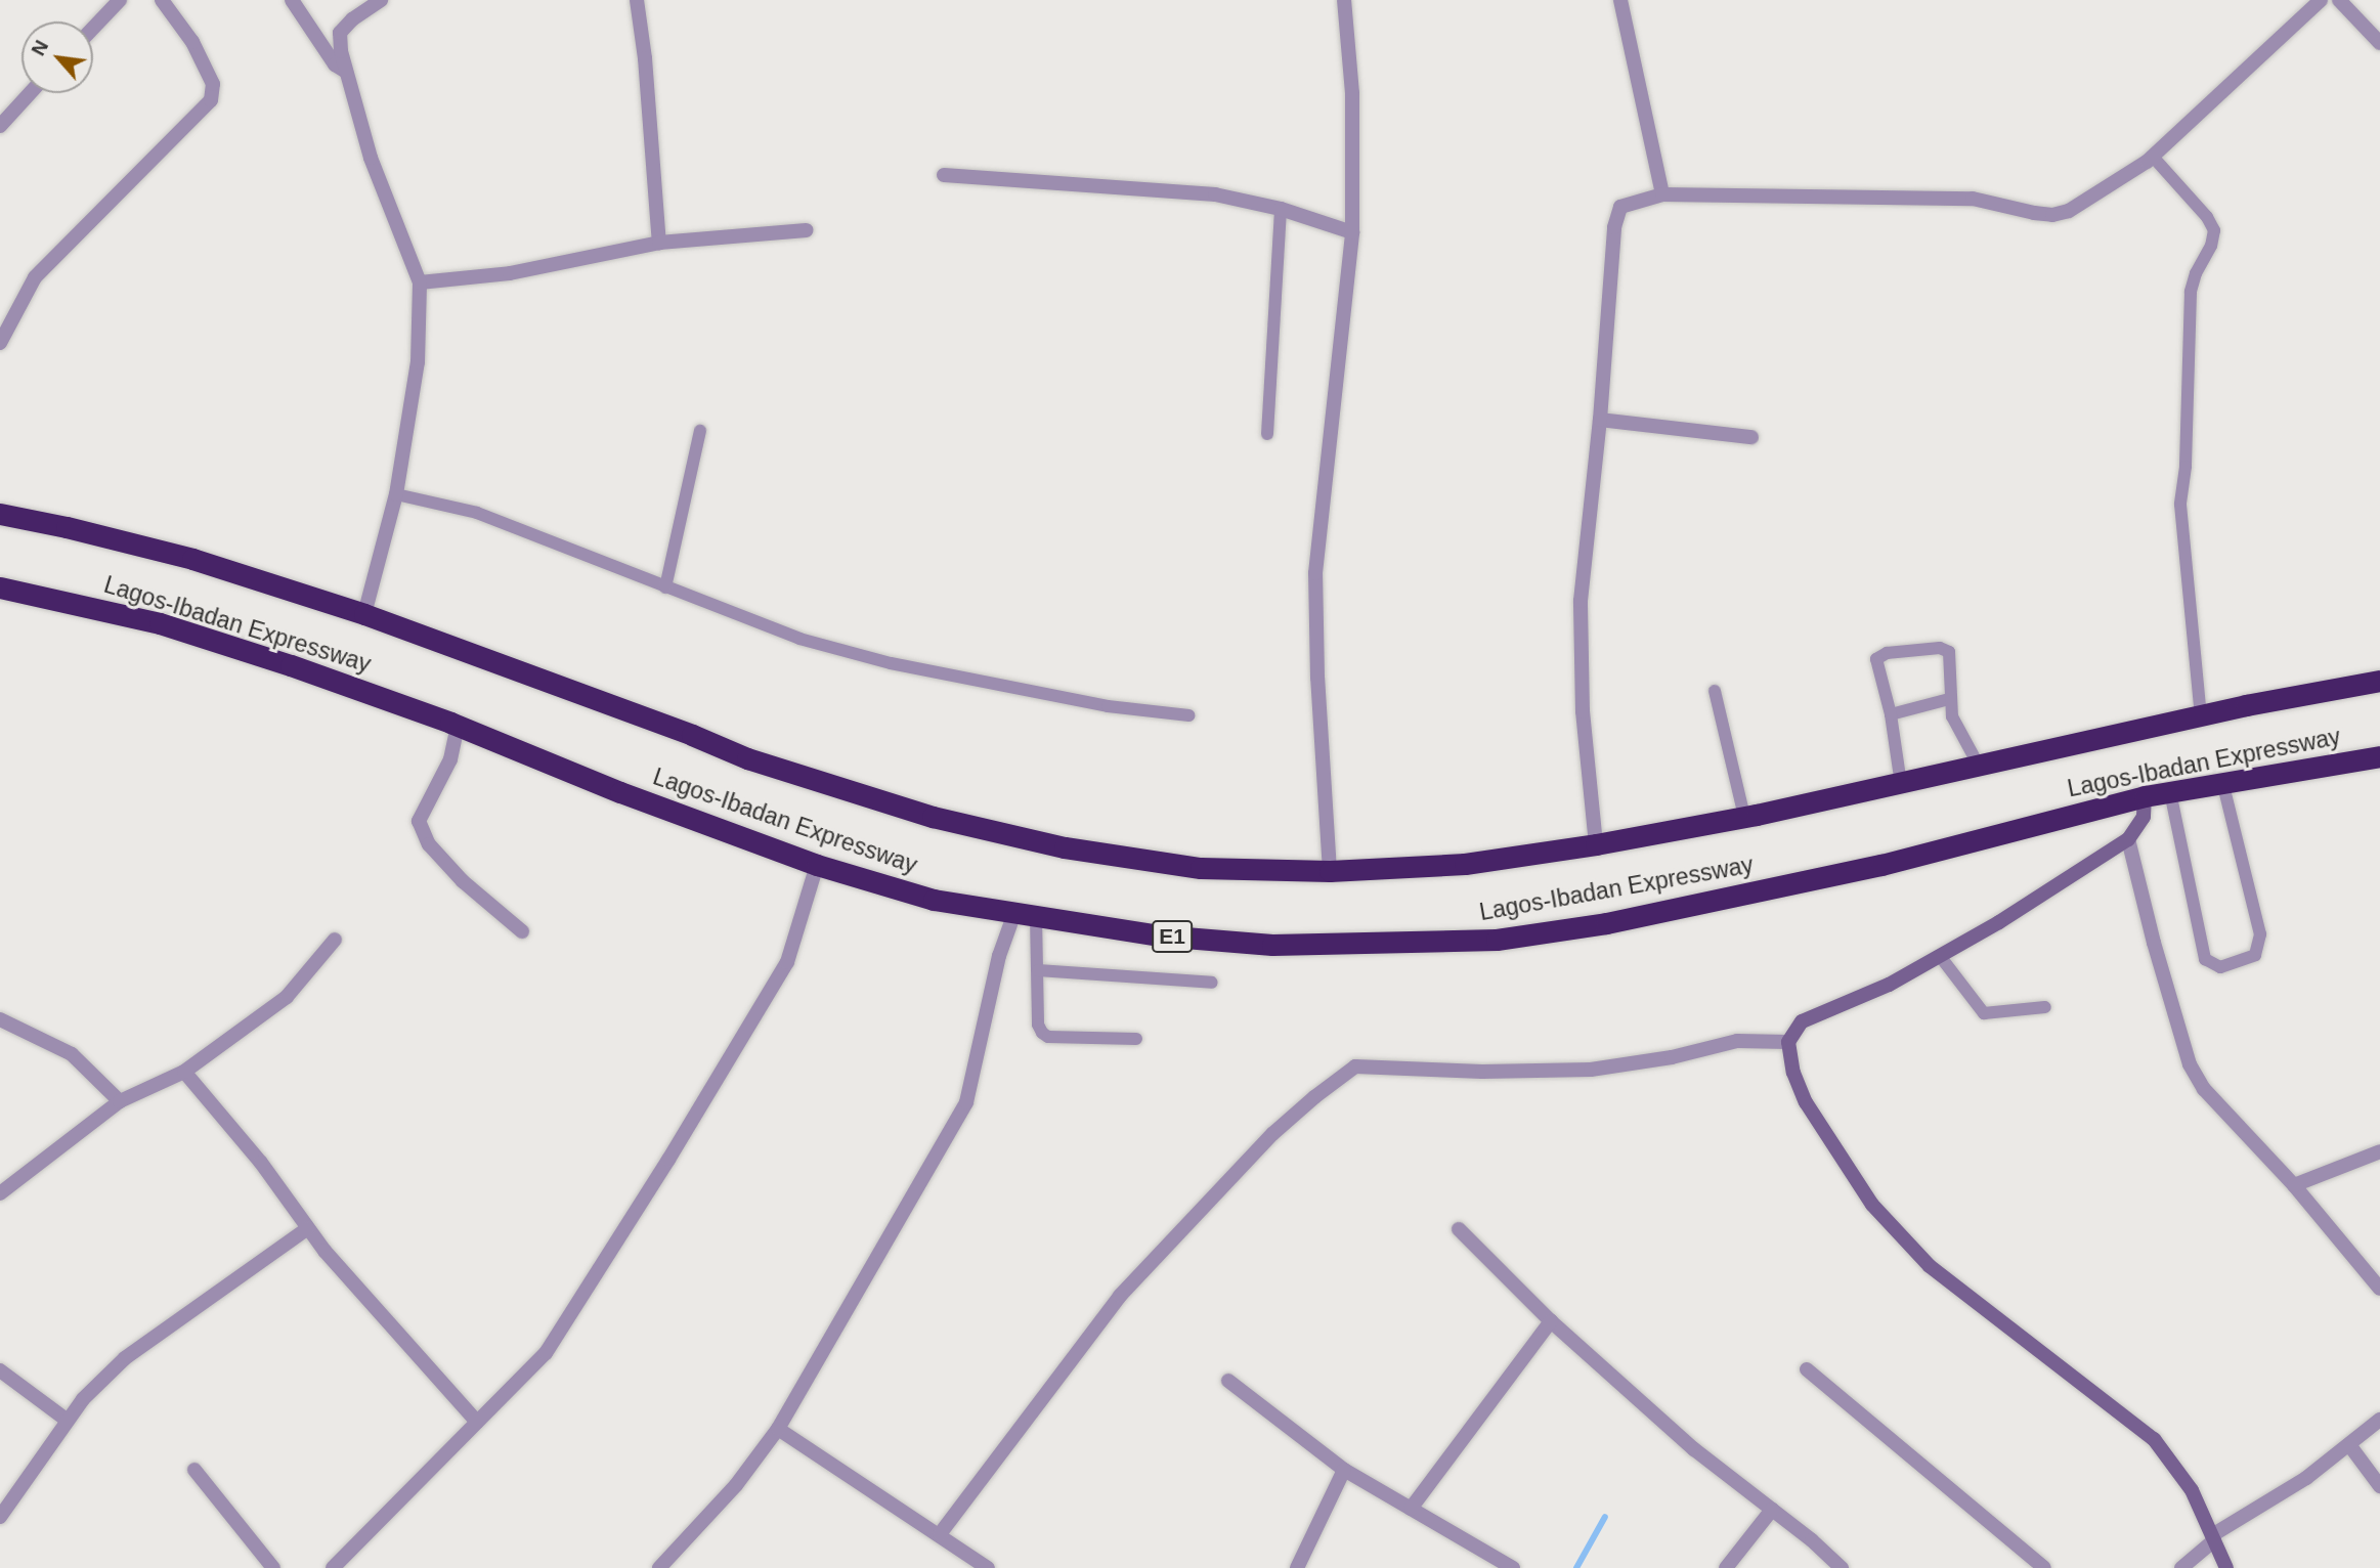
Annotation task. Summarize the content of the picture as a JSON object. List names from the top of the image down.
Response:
{
  "streets": {
    "highway": ["Lagos-Ibadan Expressway", "E1"]
  },
  "north": "top left"
}
